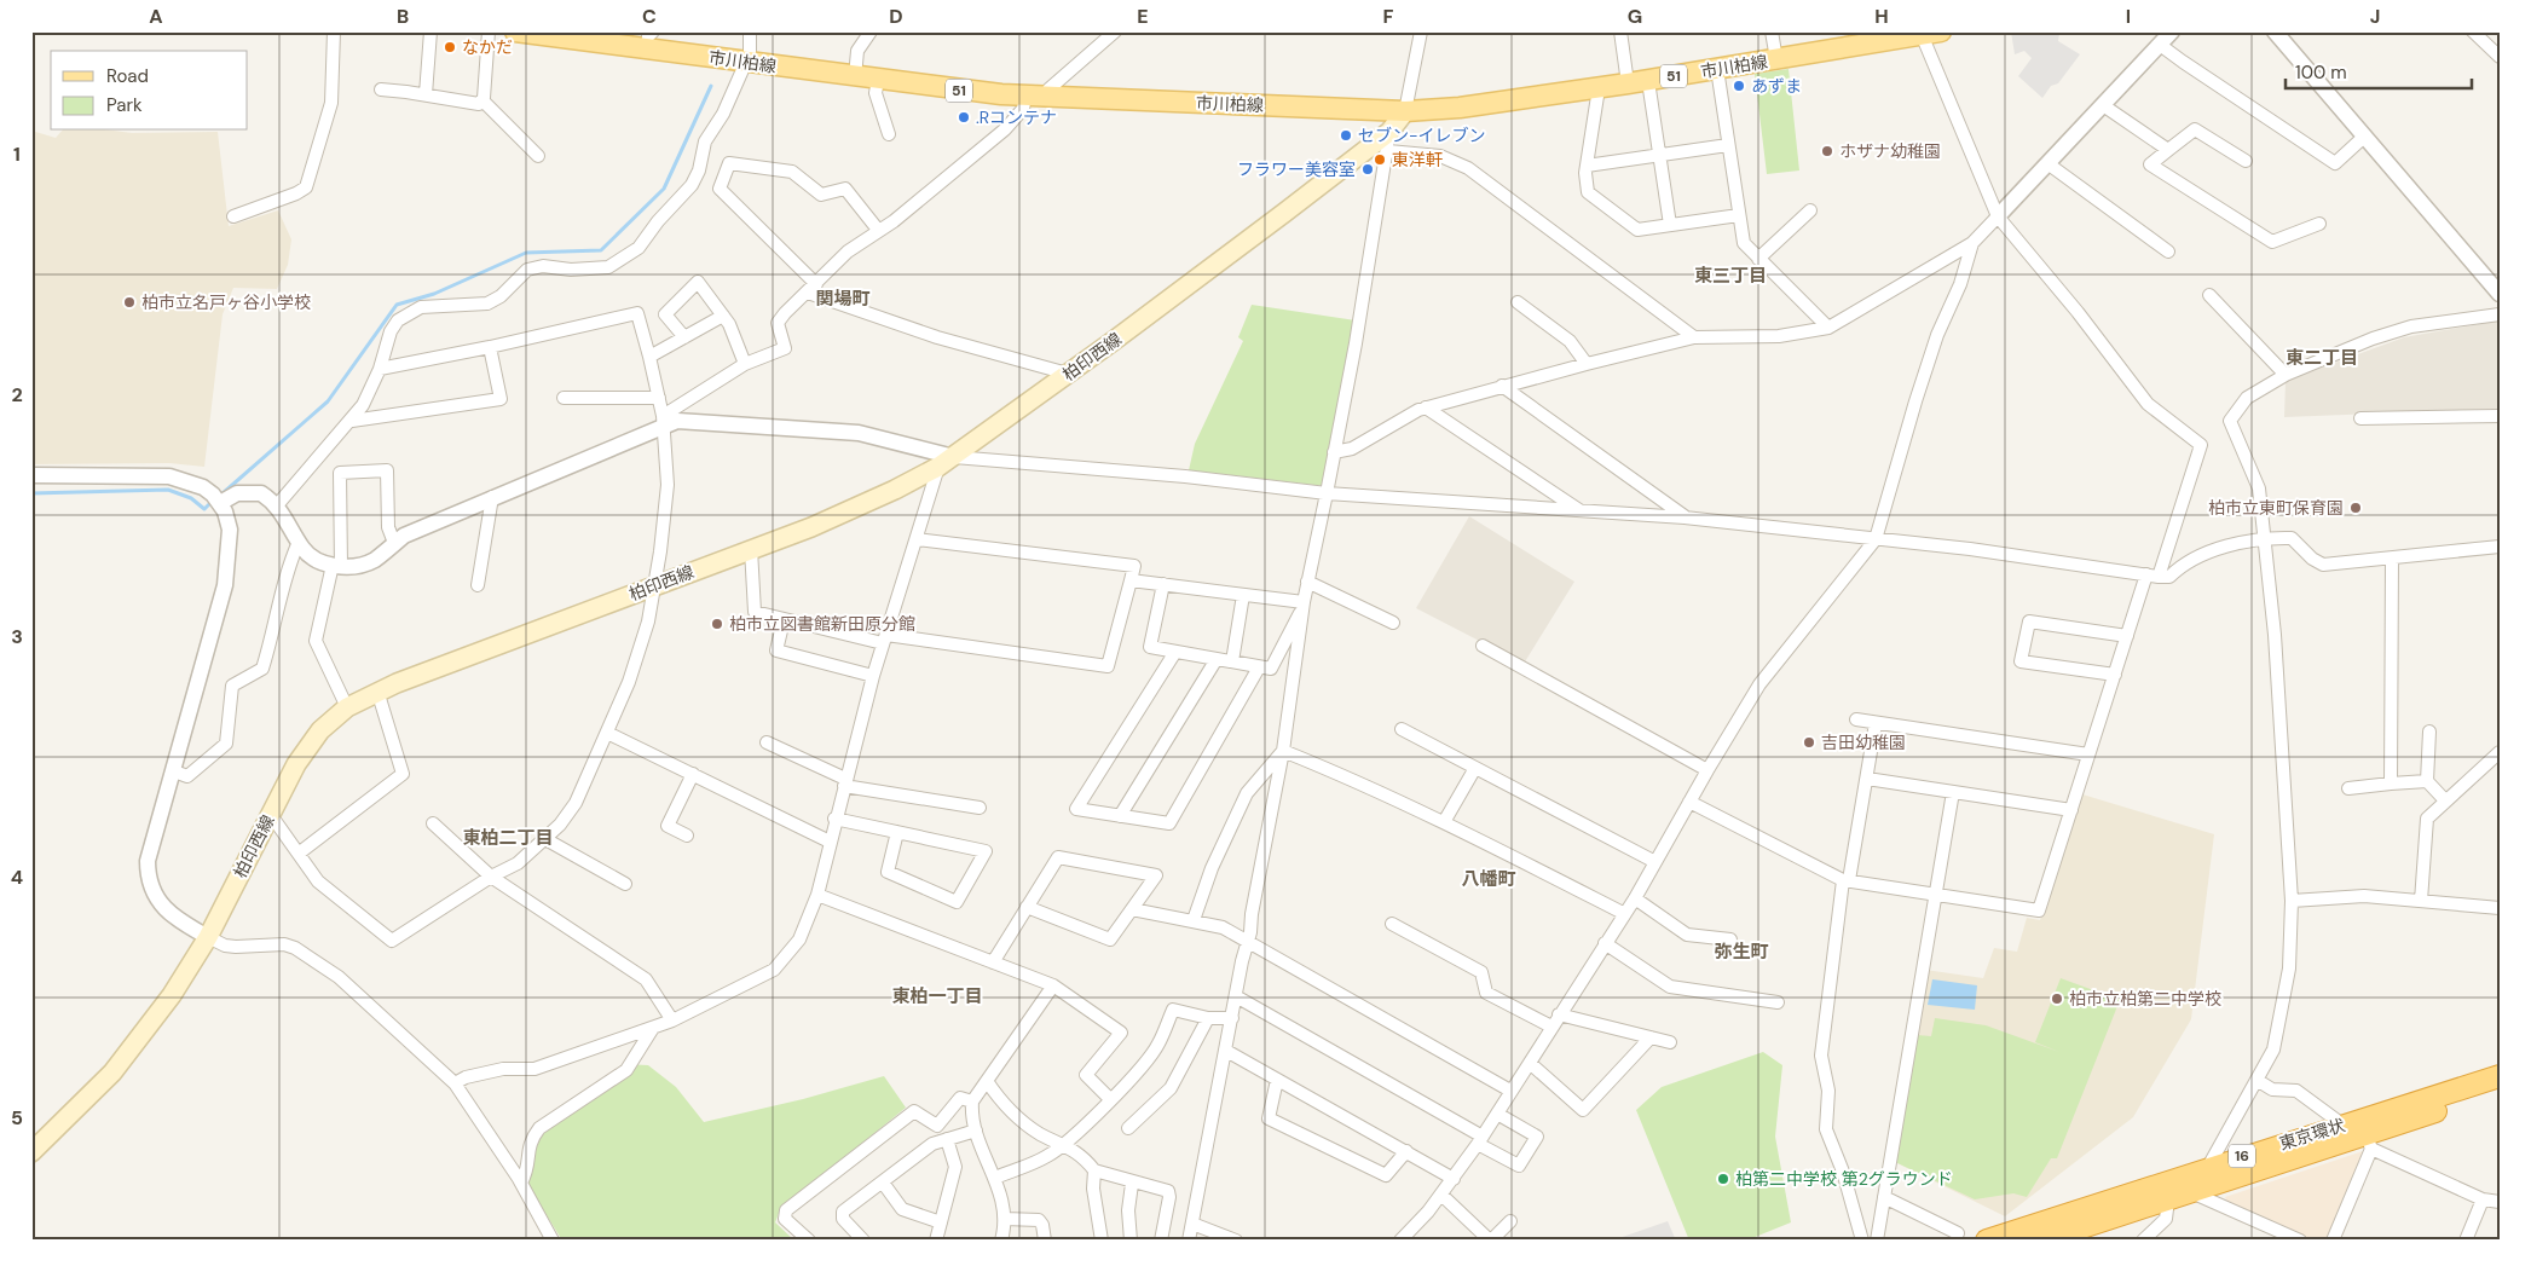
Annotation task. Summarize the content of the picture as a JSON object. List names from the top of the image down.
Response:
{
  "streets": {
    "highway": ["東京環状", "16"],
    "main road": ["市川柏線", "51", "柏印西線"]
  },
  "crossings": [
    ["市川柏線", "柏印西線"]
  ],
  "districts": [
    "東三丁目",
    "関場町",
    "東二丁目",
    "東柏二丁目",
    "八幡町",
    "弥生町",
    "東柏一丁目"
  ],
  "places": [
    "なかだ",
    "あずま",
    ".Rコンテナ",
    "セブン-イレブン",
    "ホザナ幼稚園",
    "東洋軒",
    "フラワー美容室",
    "柏市立名戸ヶ谷小学校",
    "柏市立東町保育園",
    "柏市立図書館新田原分館",
    "吉田幼稚園",
    "柏市立柏第二中学校",
    "柏第二中学校 第2グラウンド"
  ],
  "legend": ["Road", "Park"],
  "scale_bar": "100 m",
  "grid": {
    "columns": [
      "A",
      "B",
      "C",
      "D",
      "E",
      "F",
      "G",
      "H",
      "I",
      "J"
    ],
    "rows": [
      "1",
      "2",
      "3",
      "4",
      "5"
    ]
  }
}
